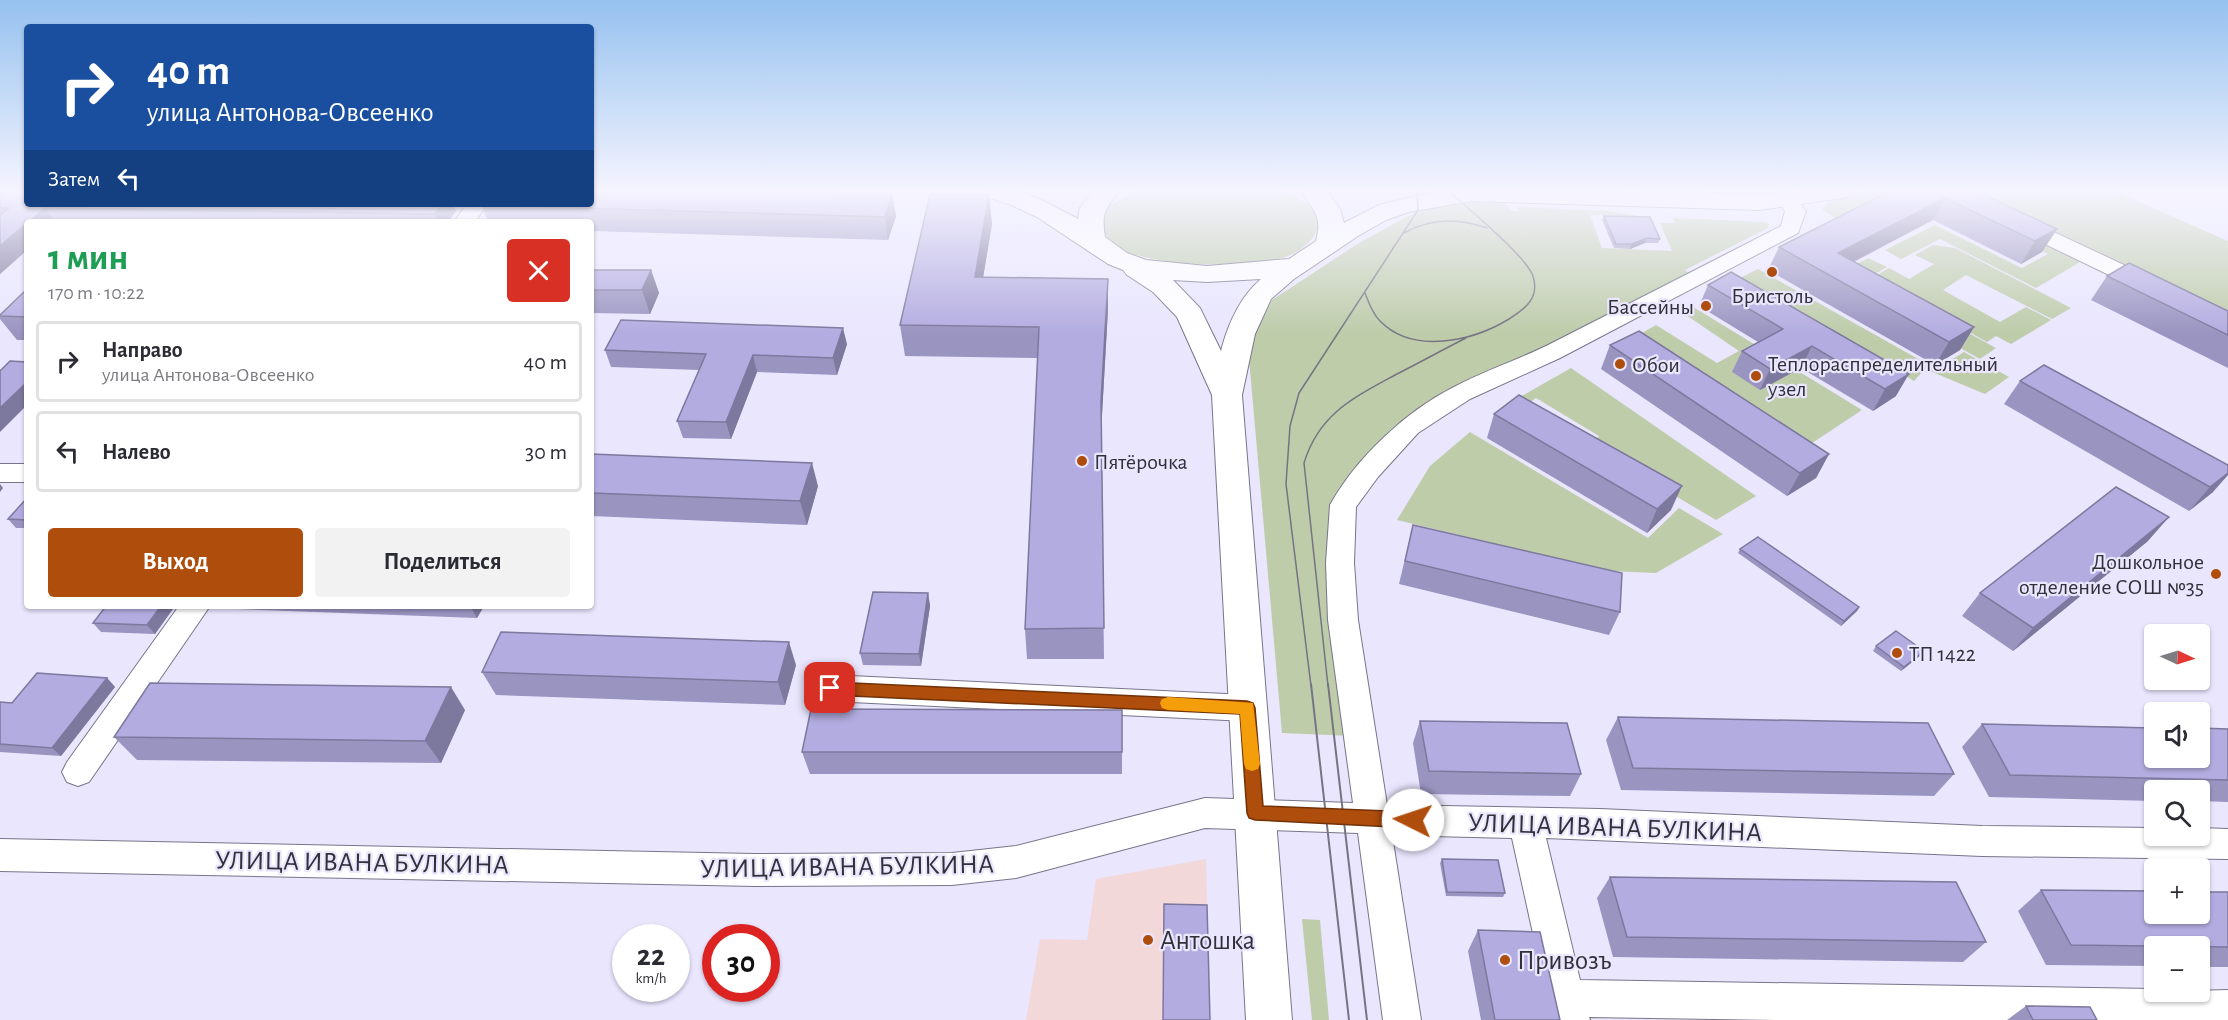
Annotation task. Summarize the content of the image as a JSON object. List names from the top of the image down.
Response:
{
  "streets": {
    "street": ["УЛИЦА ИВАНА БУЛКИНА"]
  },
  "places": [
    "Бристоль",
    "Бассейны",
    "Обои",
    "Теплораспределительный узел",
    "Пятёрочка",
    "Дошкольное отделение СОШ №35",
    "ТП 1422",
    "Антошка",
    "Привозъ"
  ],
  "north": "right",
  "page": {
    "turn": ["40 m", "улица Антонова-Овсеенко"],
    "then": "Затем",
    "heading": ["1 мин", "170 m · 10:22"],
    "list": [
      {
        "name": "Направо",
        "note": "улица Антонова-Овсеенко",
        "value": "40 m"
      },
      {
        "name": "Налево",
        "value": "30 m"
      }
    ],
    "buttons": ["Выход", "Поделиться"],
    "map_buttons": ["+", "−"],
    "speed": "22 km/h",
    "limit": "30"
  }
}
